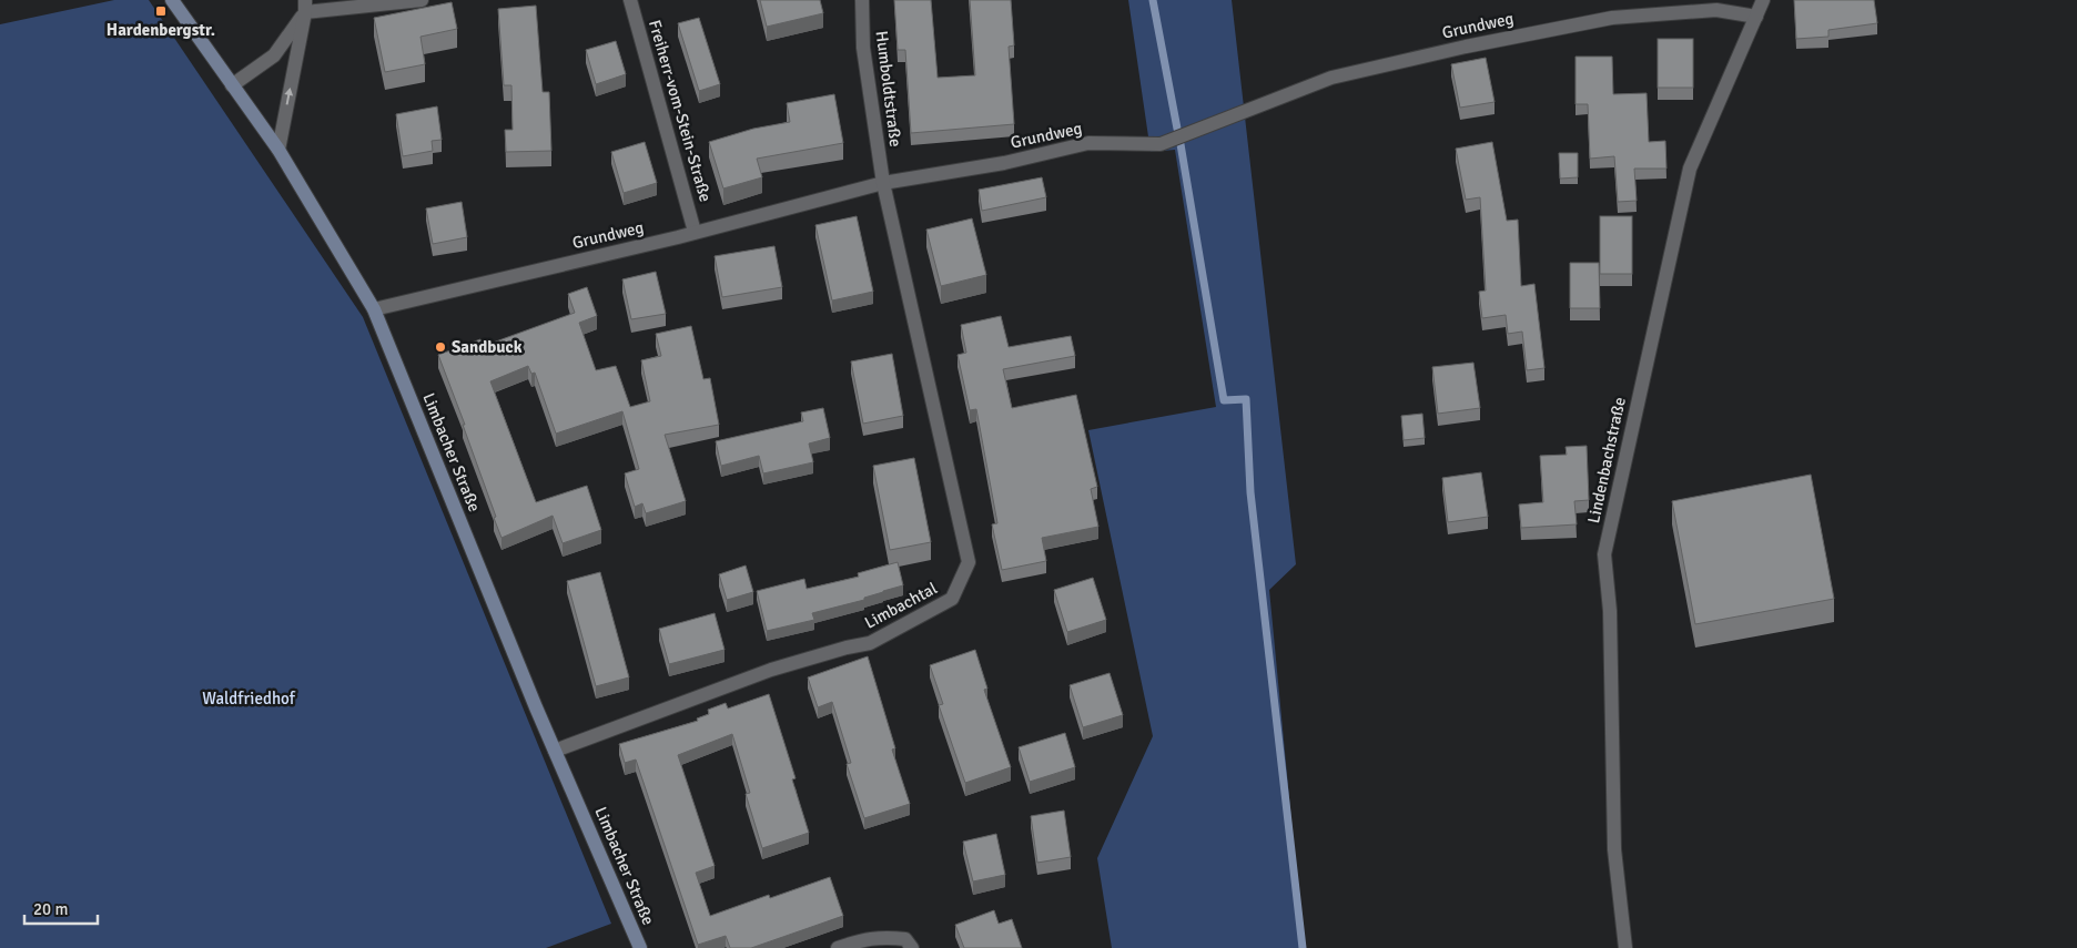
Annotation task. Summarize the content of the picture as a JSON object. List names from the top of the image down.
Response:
{
  "streets": {
    "main road": ["Limbacher Straße"],
    "street": [
      "Grundweg",
      "Humboldtstraße",
      "Freiherr-vom-Stein-Straße",
      "Lindenbachstraße",
      "Limbachtal"
    ]
  },
  "crossings": [
    ["Grundweg", "Humboldtstraße"],
    ["Grundweg", "Freiherr-vom-Stein-Straße"],
    ["Grundweg", "Limbacher Straße"],
    ["Grundweg", "Lindenbachstraße"],
    ["Grundweg", "Limbachtal"],
    ["Humboldtstraße", "Limbachtal"],
    ["Limbacher Straße", "Limbachtal"]
  ],
  "parks": ["Waldfriedhof"],
  "places": {
    "transit": ["Hardenbergstr."],
    "other": ["Sandbuck"]
  },
  "scale_bar": "20 m"
}
